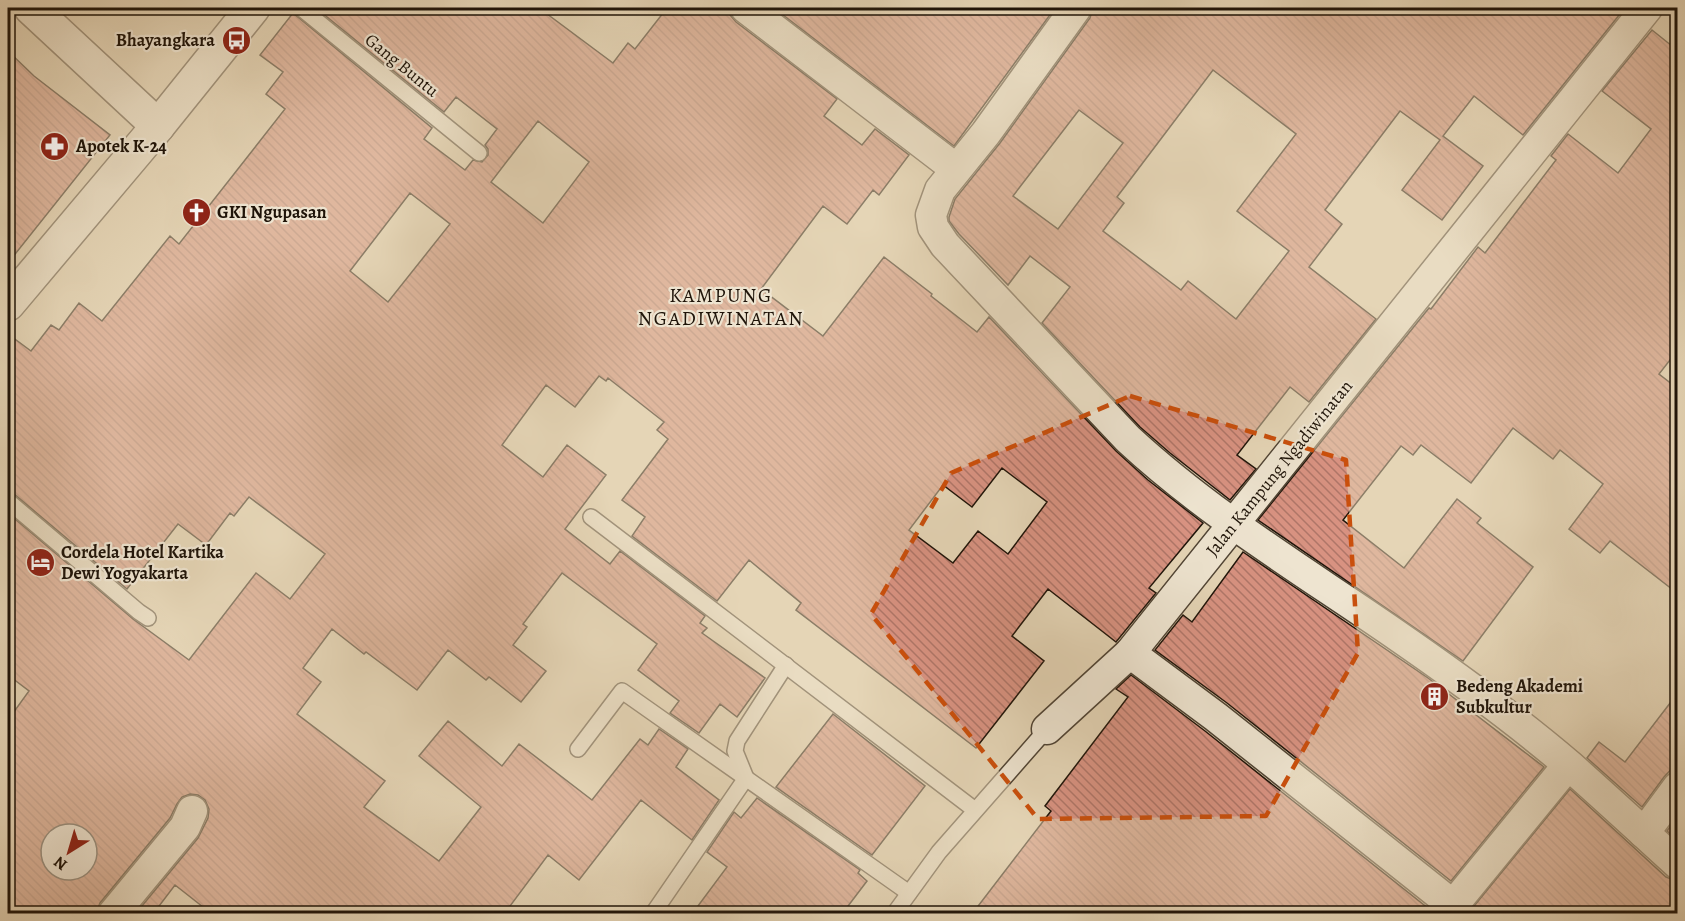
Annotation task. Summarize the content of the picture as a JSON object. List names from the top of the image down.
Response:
{
  "streets": {
    "street": ["Jalan Kampung Ngadiwinatan"],
    "lane": ["Gang Buntu"]
  },
  "districts": ["KAMPUNG NGADIWINATAN"],
  "places": {
    "bus stop": ["Bhayangkara"],
    "pharmacy": ["Apotek K-24"],
    "church": ["GKI Ngupasan"],
    "hotel": ["Cordela Hotel Kartika Dewi Yogyakarta"],
    "building": ["Bedeng Akademi Subkultur"]
  },
  "north": "bottom left"
}
